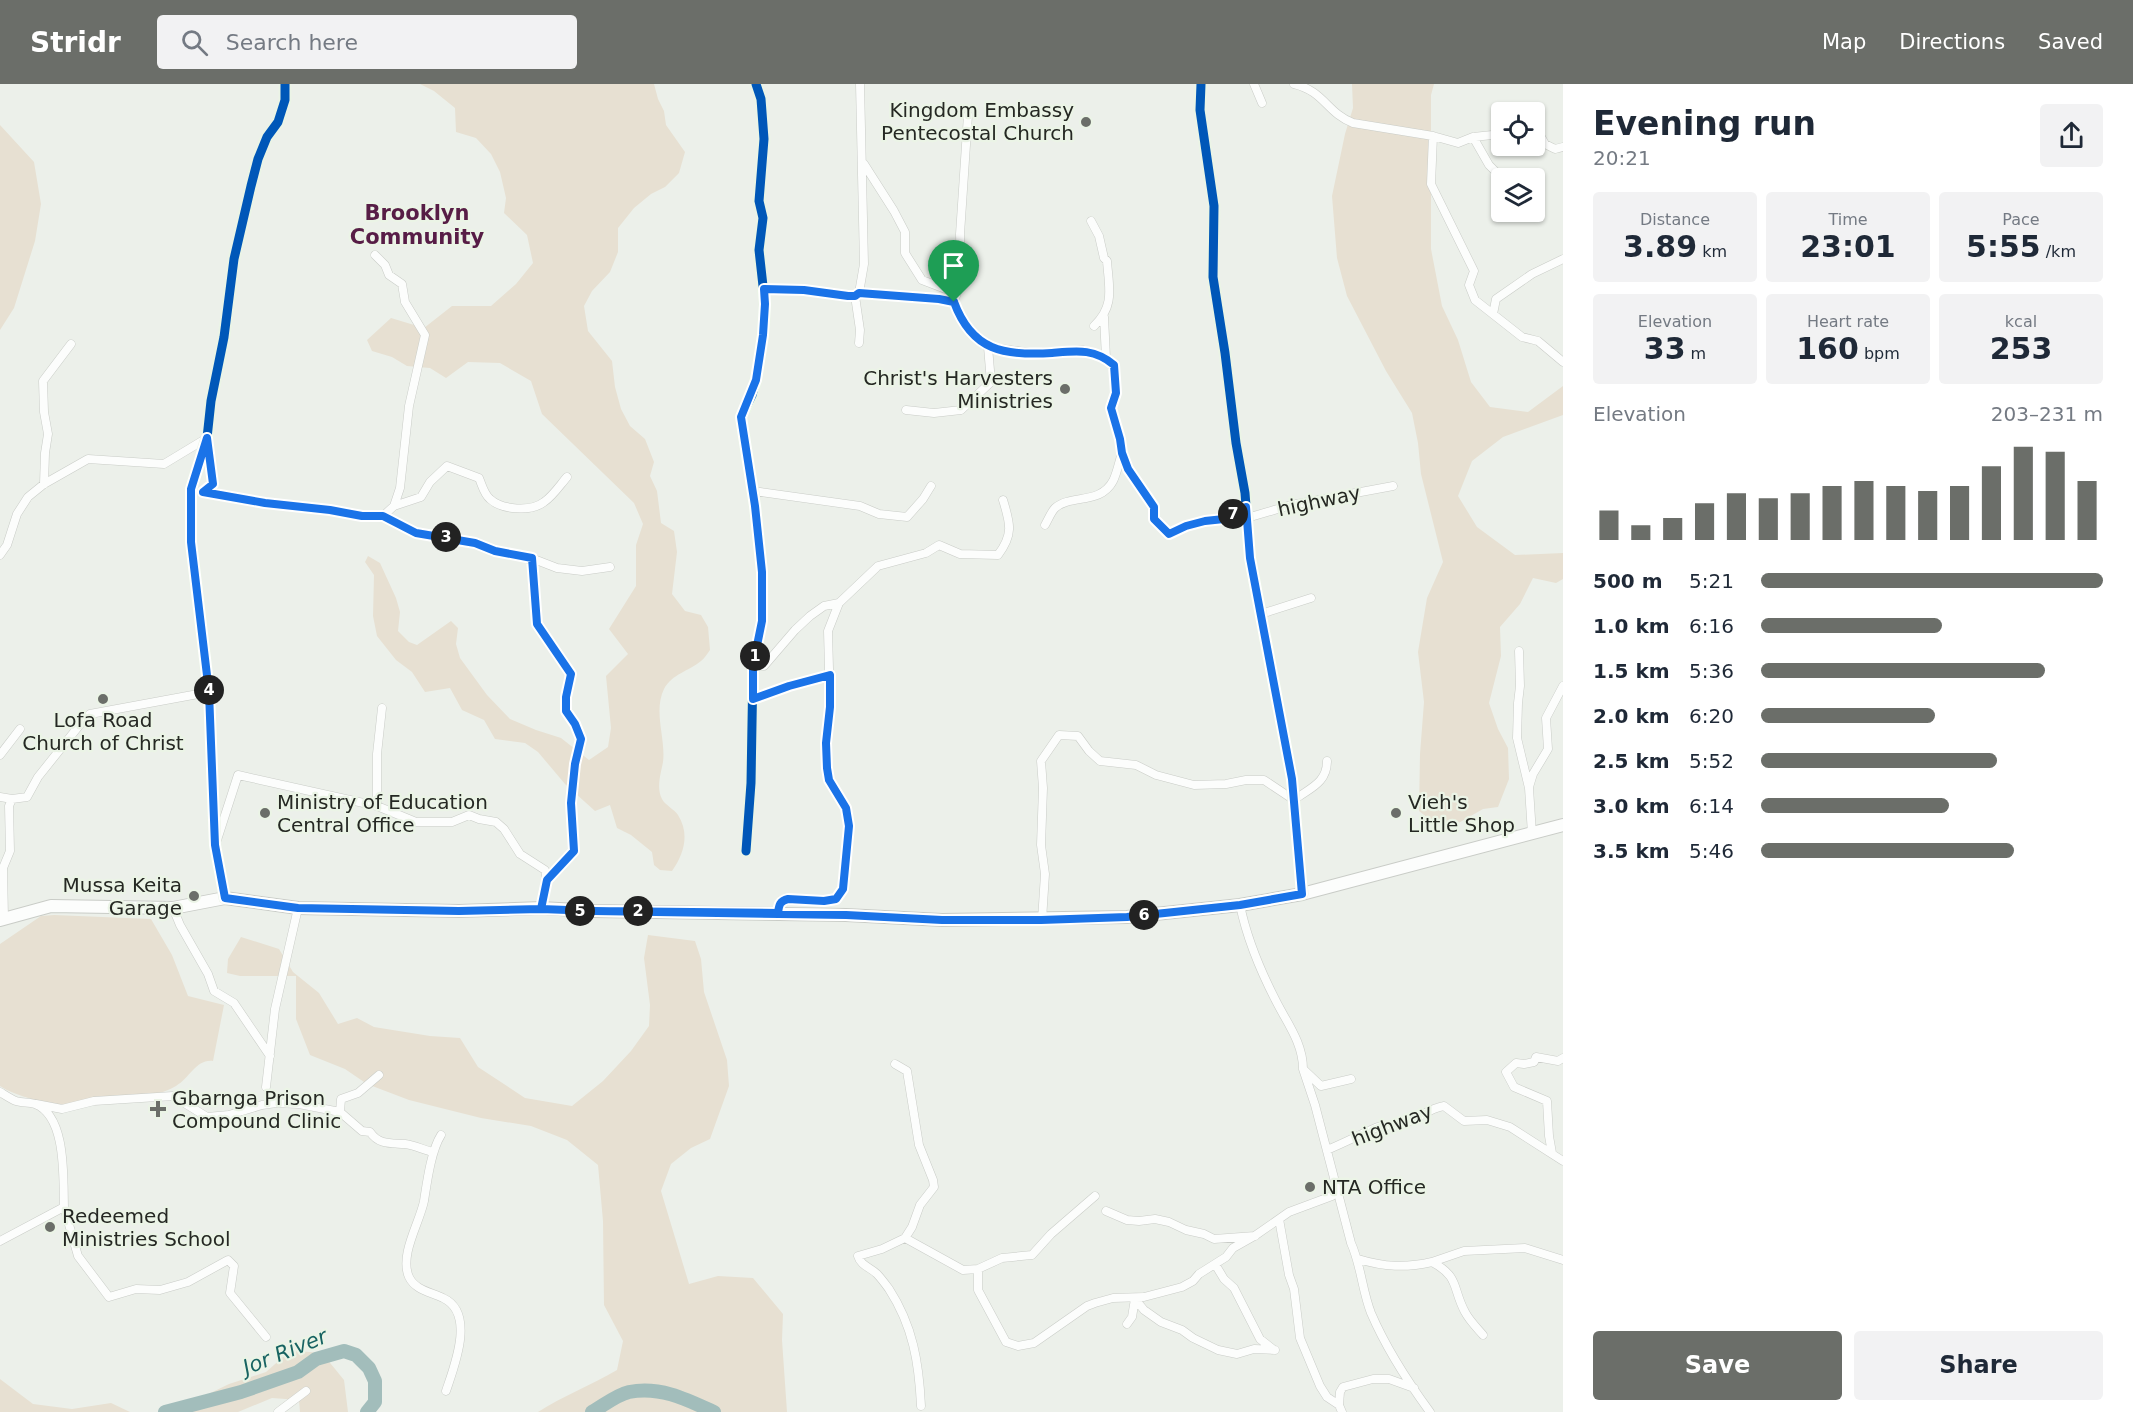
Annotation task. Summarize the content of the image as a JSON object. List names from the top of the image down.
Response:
{
  "streets": {
    "street": ["highway"]
  },
  "districts": ["Brooklyn Community"],
  "water": ["Jor River"],
  "places": {
    "other": [
      "Kingdom Embassy Pentecostal Church",
      "Christ's Harvesters Ministries",
      "Lofa Road Church of Christ",
      "Ministry of Education Central Office",
      "Vieh's Little Shop",
      "Mussa Keita Garage",
      "NTA Office",
      "Redeemed Ministries School"
    ],
    "health": ["Gbarnga Prison Compound Clinic"]
  },
  "page": {
    "header": "Stridr",
    "search": "Search here",
    "nav": ["Map", "Directions", "Saved"],
    "heading": ["Evening run", "20:21"],
    "stats": [
      ["Distance", "3.89 km"],
      ["Time", "23:01"],
      ["Pace", "5:55 /km"],
      ["Elevation", "33 m"],
      ["Heart rate", "160 bpm"],
      ["kcal", "253"]
    ],
    "chart": ["Elevation", "203–231 m"],
    "pins": [
      "7",
      "3",
      "1",
      "4",
      "2",
      "5",
      "6"
    ],
    "list": [
      {
        "name": "500 m",
        "note": "5:21"
      },
      {
        "name": "1.0 km",
        "note": "6:16"
      },
      {
        "name": "1.5 km",
        "note": "5:36"
      },
      {
        "name": "2.0 km",
        "note": "6:20"
      },
      {
        "name": "2.5 km",
        "note": "5:52"
      },
      {
        "name": "3.0 km",
        "note": "6:14"
      },
      {
        "name": "3.5 km",
        "note": "5:46"
      }
    ],
    "buttons": ["Save", "Share"]
  }
}
